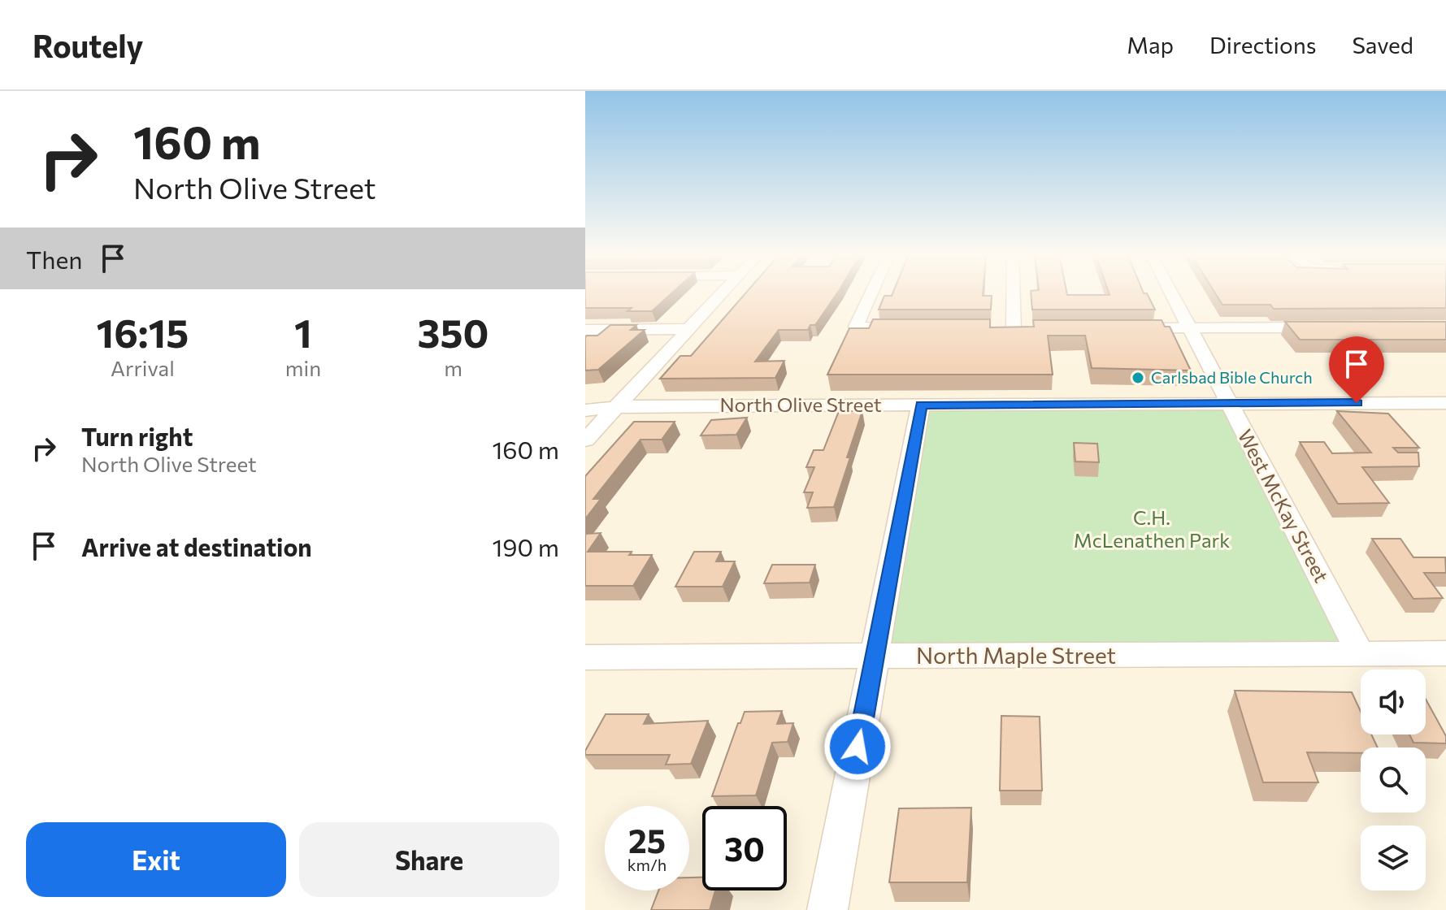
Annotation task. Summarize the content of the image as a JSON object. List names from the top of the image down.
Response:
{
  "streets": {
    "street": ["North Olive Street", "West McKay Street", "North Maple Street"]
  },
  "crossings": [
    ["North Olive Street", "West McKay Street"],
    ["West McKay Street", "North Maple Street"]
  ],
  "parks": ["C.H. McLenathen Park"],
  "places": ["Carlsbad Bible Church"],
  "page": {
    "header": "Routely",
    "nav": ["Map", "Directions", "Saved"],
    "turn": ["160 m", "North Olive Street"],
    "then": "Then",
    "eta": [
      "16:15",
      "Arrival",
      "1",
      "min",
      "350",
      "m"
    ],
    "list": [
      {
        "name": "Turn right",
        "note": "North Olive Street",
        "value": "160 m"
      },
      {
        "name": "Arrive at destination",
        "value": "190 m"
      }
    ],
    "speed": "25 km/h",
    "limit": "30",
    "buttons": ["Exit", "Share"]
  }
}
